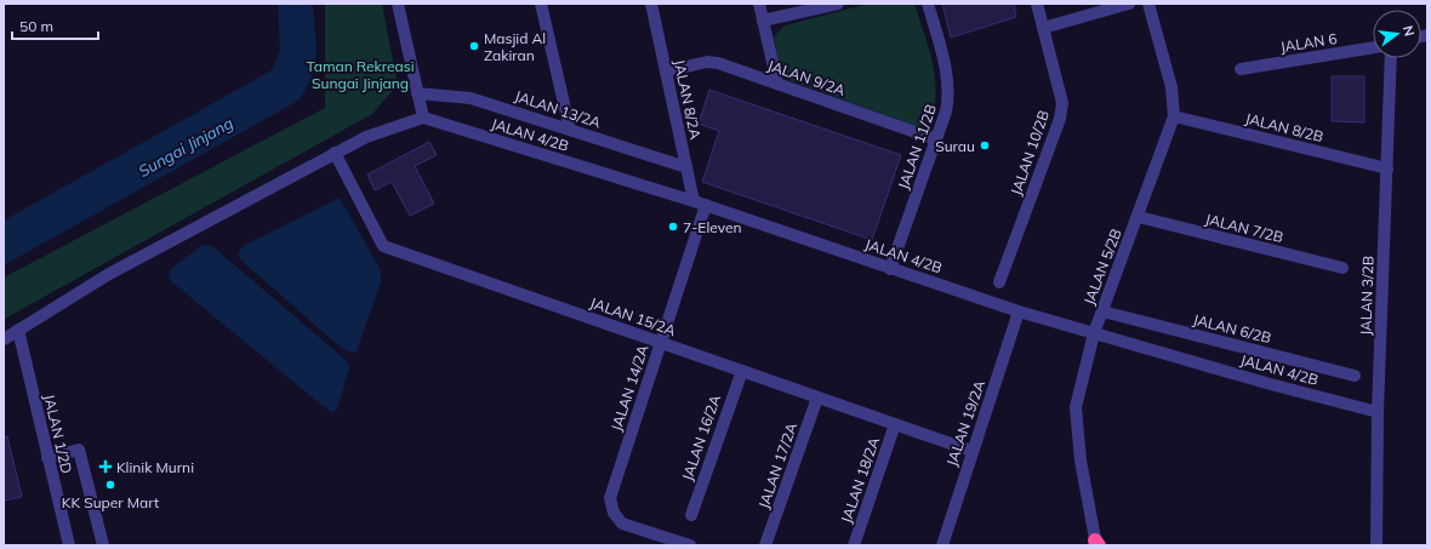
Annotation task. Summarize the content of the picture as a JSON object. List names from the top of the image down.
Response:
{
  "streets": {
    "street": [
      "JALAN 6",
      "JALAN 9/2A",
      "JALAN 8/2A",
      "JALAN 13/2A",
      "JALAN 8/2B",
      "JALAN 4/2B",
      "JALAN 11/2B",
      "JALAN 10/2B",
      "JALAN 7/2B",
      "JALAN 5/2B",
      "JALAN 3/2B",
      "JALAN 15/2A",
      "JALAN 6/2B",
      "JALAN 14/2A",
      "JALAN 19/2A",
      "JALAN 1/2D",
      "JALAN 16/2A",
      "JALAN 17/2A",
      "JALAN 18/2A"
    ]
  },
  "crossings": [
    ["JALAN 9/2A", "JALAN 8/2A"],
    ["JALAN 9/2A", "JALAN 11/2B"],
    ["JALAN 8/2A", "JALAN 13/2A"],
    ["JALAN 8/2A", "JALAN 4/2B"],
    ["JALAN 8/2A", "JALAN 14/2A"],
    ["JALAN 8/2B", "JALAN 5/2B"],
    ["JALAN 8/2B", "JALAN 3/2B"],
    ["JALAN 4/2B", "JALAN 11/2B"],
    ["JALAN 4/2B", "JALAN 5/2B"],
    ["JALAN 4/2B", "JALAN 3/2B"],
    ["JALAN 4/2B", "JALAN 14/2A"],
    ["JALAN 4/2B", "JALAN 19/2A"],
    ["JALAN 7/2B", "JALAN 5/2B"],
    ["JALAN 5/2B", "JALAN 6/2B"],
    ["JALAN 15/2A", "JALAN 14/2A"],
    ["JALAN 15/2A", "JALAN 19/2A"],
    ["JALAN 15/2A", "JALAN 16/2A"],
    ["JALAN 15/2A", "JALAN 17/2A"],
    ["JALAN 15/2A", "JALAN 18/2A"]
  ],
  "water": ["Sungai Jinjang"],
  "parks": ["Taman Rekreasi Sungai Jinjang"],
  "places": {
    "other": [
      "Masjid Al Zakiran",
      "Surau",
      "7-Eleven",
      "KK Super Mart"
    ],
    "health": ["Klinik Murni"]
  },
  "scale_bar": "50 m",
  "north": "right"
}
